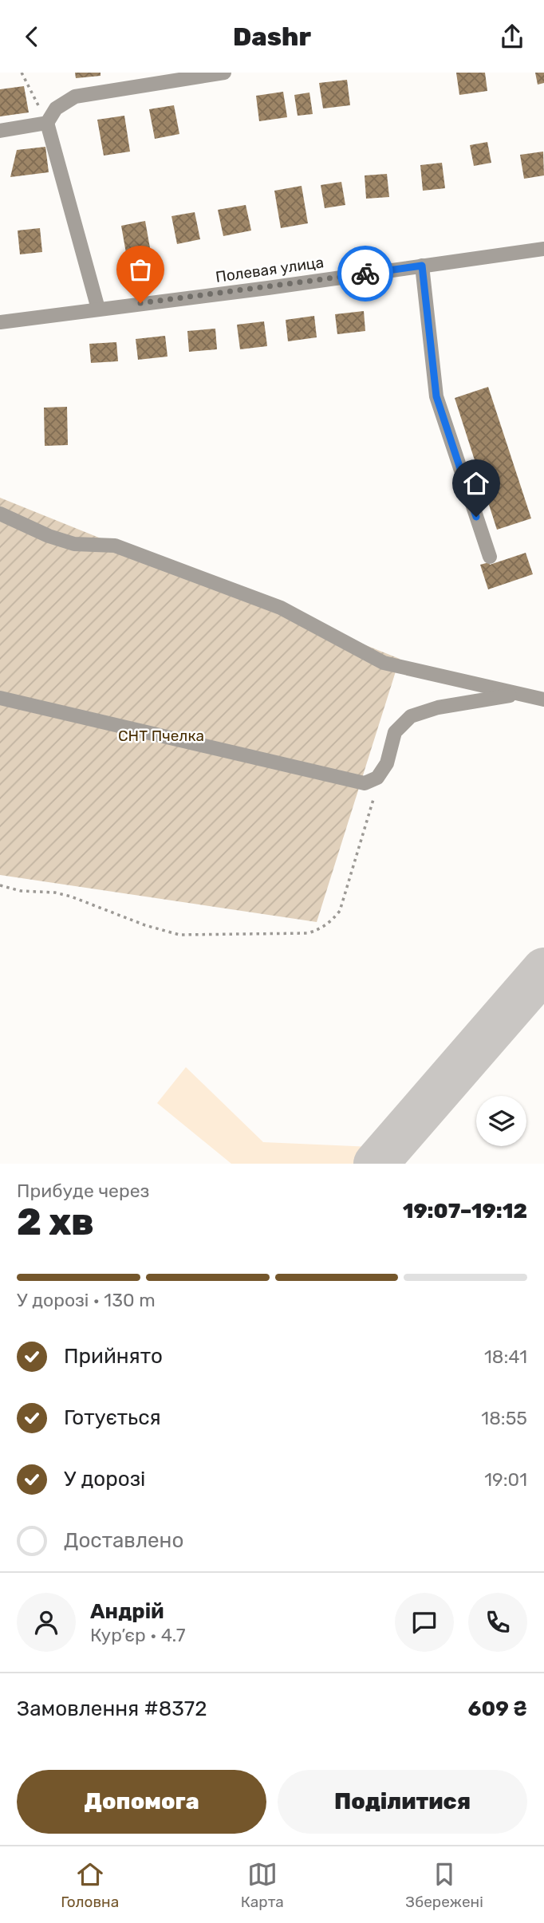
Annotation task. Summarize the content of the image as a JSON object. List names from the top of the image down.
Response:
{
  "streets": {
    "street": ["Полевая улица"]
  },
  "parks": ["СНТ Пчелка"],
  "page": {
    "header": "Dashr",
    "heading": ["2 хв", "Прибуде через", "19:07–19:12"],
    "panel": [
      "Андрій",
      "Кур’єр · 4.7",
      "Замовлення #8372",
      "609 ₴"
    ],
    "bar": "У дорозі · 130 m",
    "list": [
      ["Прийнято", "18:41"],
      ["Готується", "18:55"],
      ["У дорозі", "19:01"],
      "Доставлено"
    ],
    "buttons": ["Допомога", "Поділитися"],
    "tabs": ["Головна", "Карта", "Збережені"]
  }
}
